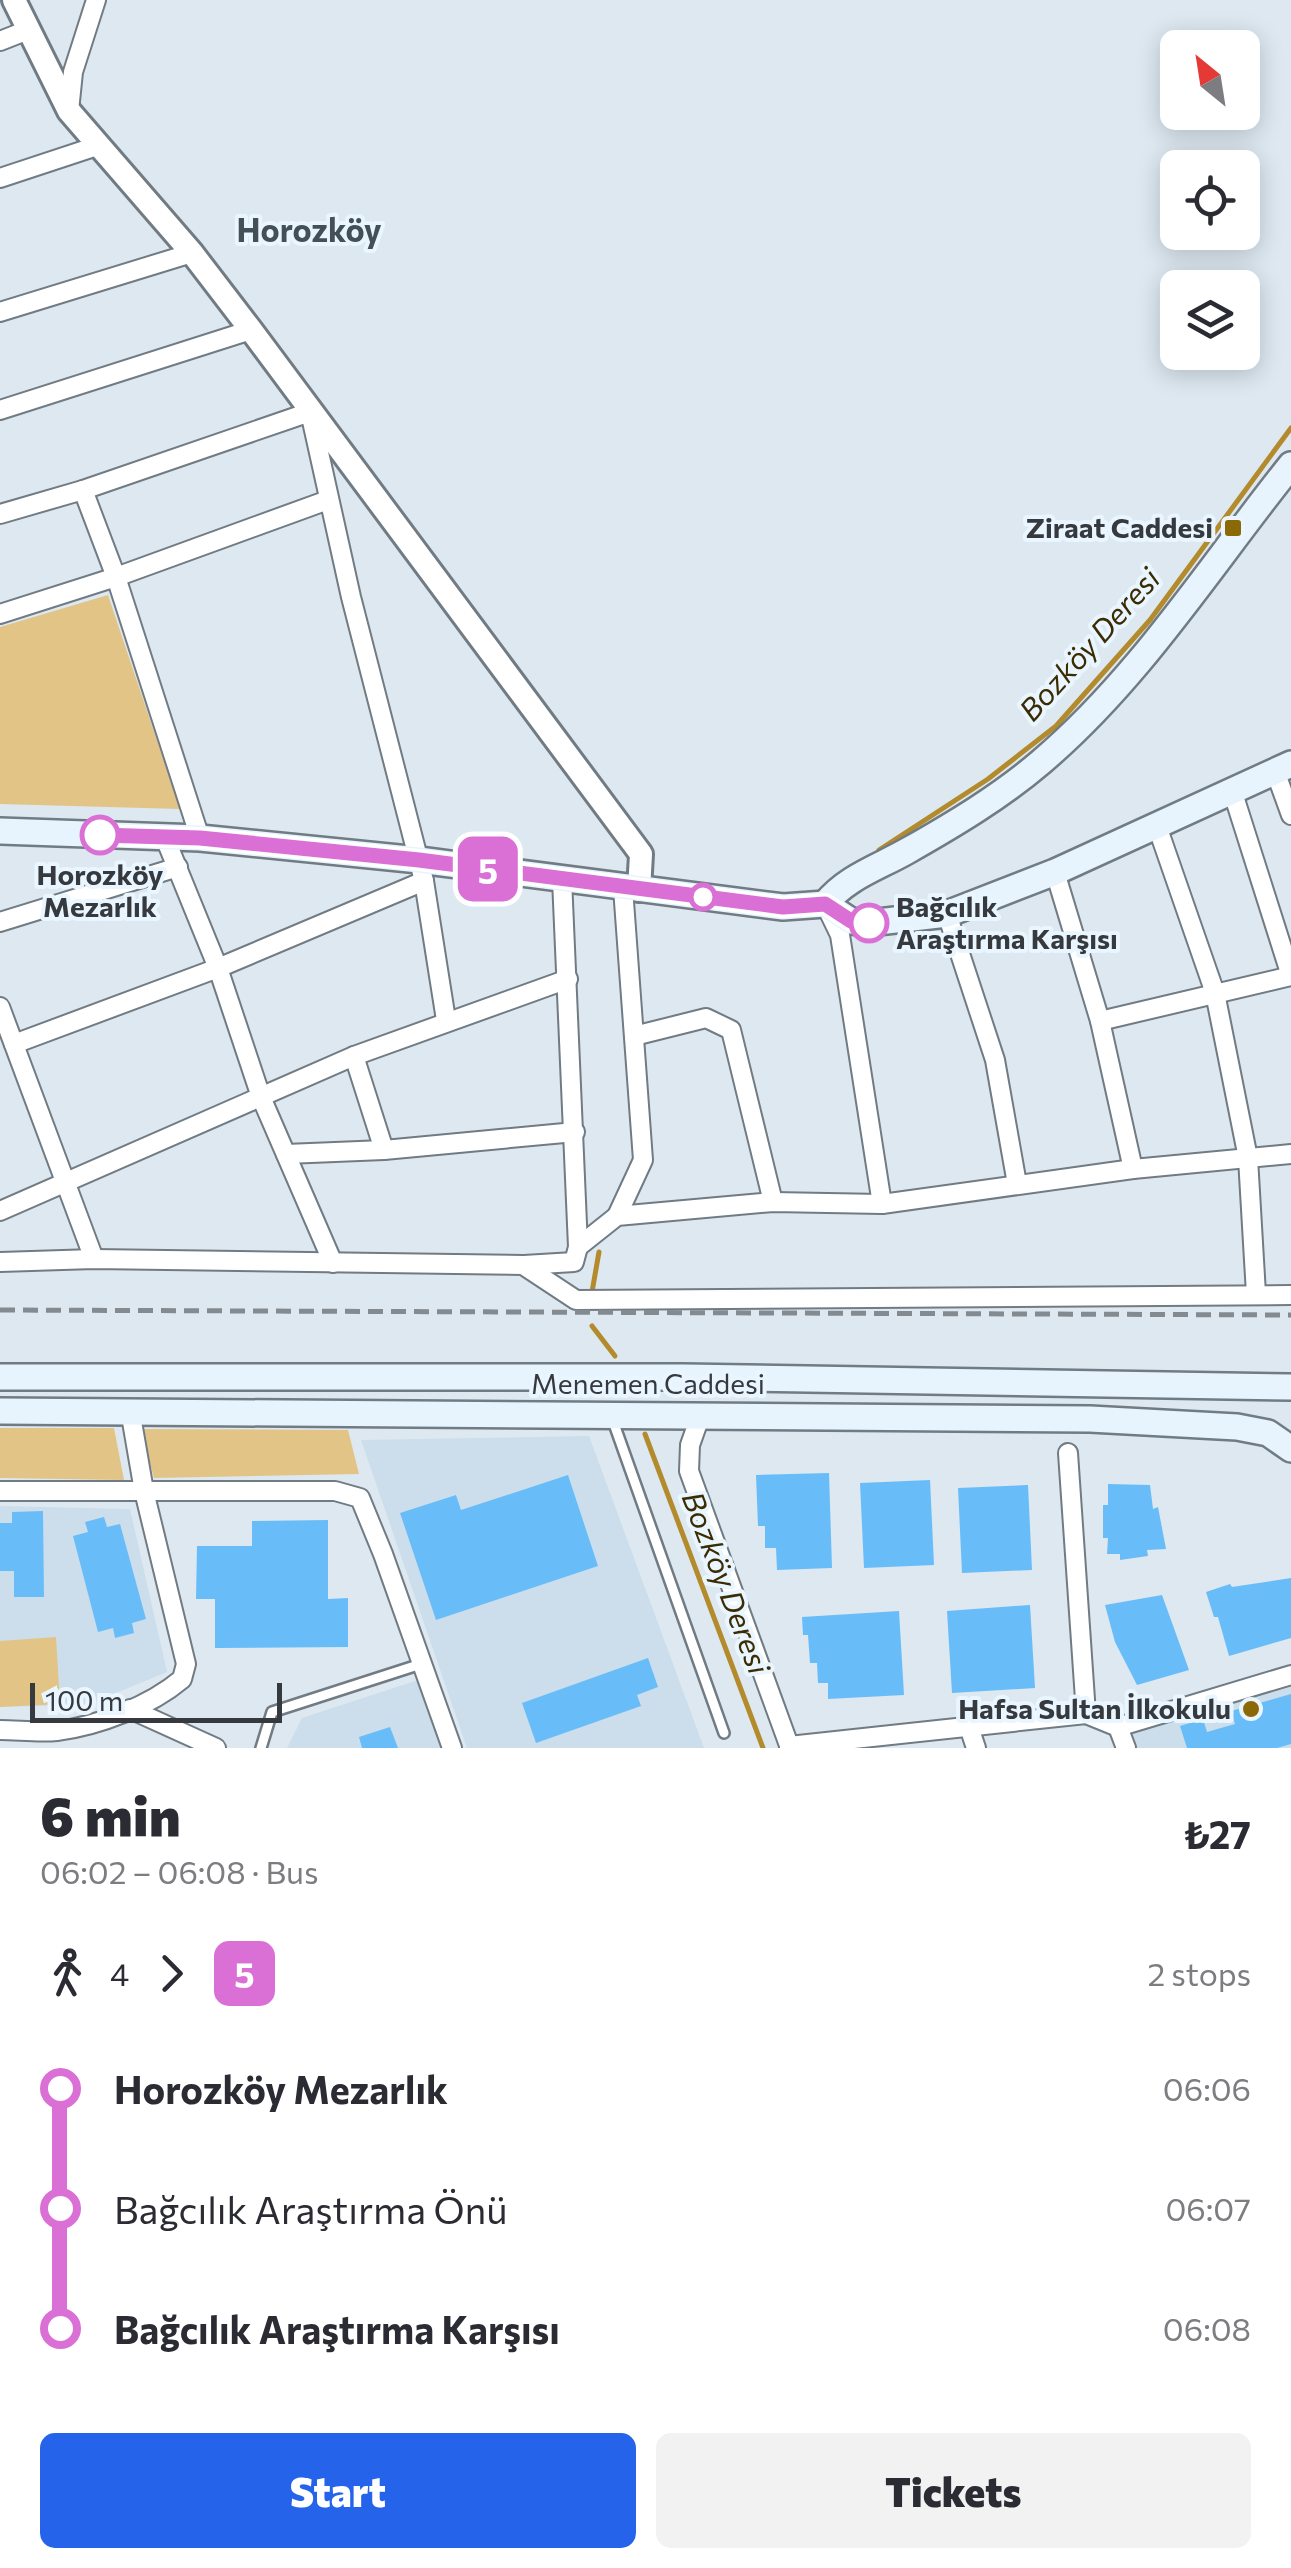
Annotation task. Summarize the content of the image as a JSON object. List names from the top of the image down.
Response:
{
  "streets": {
    "main road": ["Menemen Caddesi"]
  },
  "districts": ["Horozköy"],
  "water": ["Bozköy Deresi"],
  "places": {
    "transit": ["Ziraat Caddesi"],
    "other": ["Horozköy Mezarlık", "Bağcılık Araştırma Karşısı", "Hafsa Sultan İlkokulu"]
  },
  "lines": ["bus line 5"],
  "scale_bar": "100 m",
  "north": "top left",
  "page": {
    "on_map": "5",
    "scale": "100 m",
    "heading": ["6 min", "06:02 – 06:08 · Bus", "₺27"],
    "legs": ["4", "5", "2 stops"],
    "list": [
      {
        "name": "Horozköy Mezarlık",
        "value": "06:06"
      },
      {
        "name": "Bağcılık Araştırma Önü",
        "value": "06:07"
      },
      {
        "name": "Bağcılık Araştırma Karşısı",
        "value": "06:08"
      }
    ],
    "buttons": ["Start", "Tickets"]
  }
}
